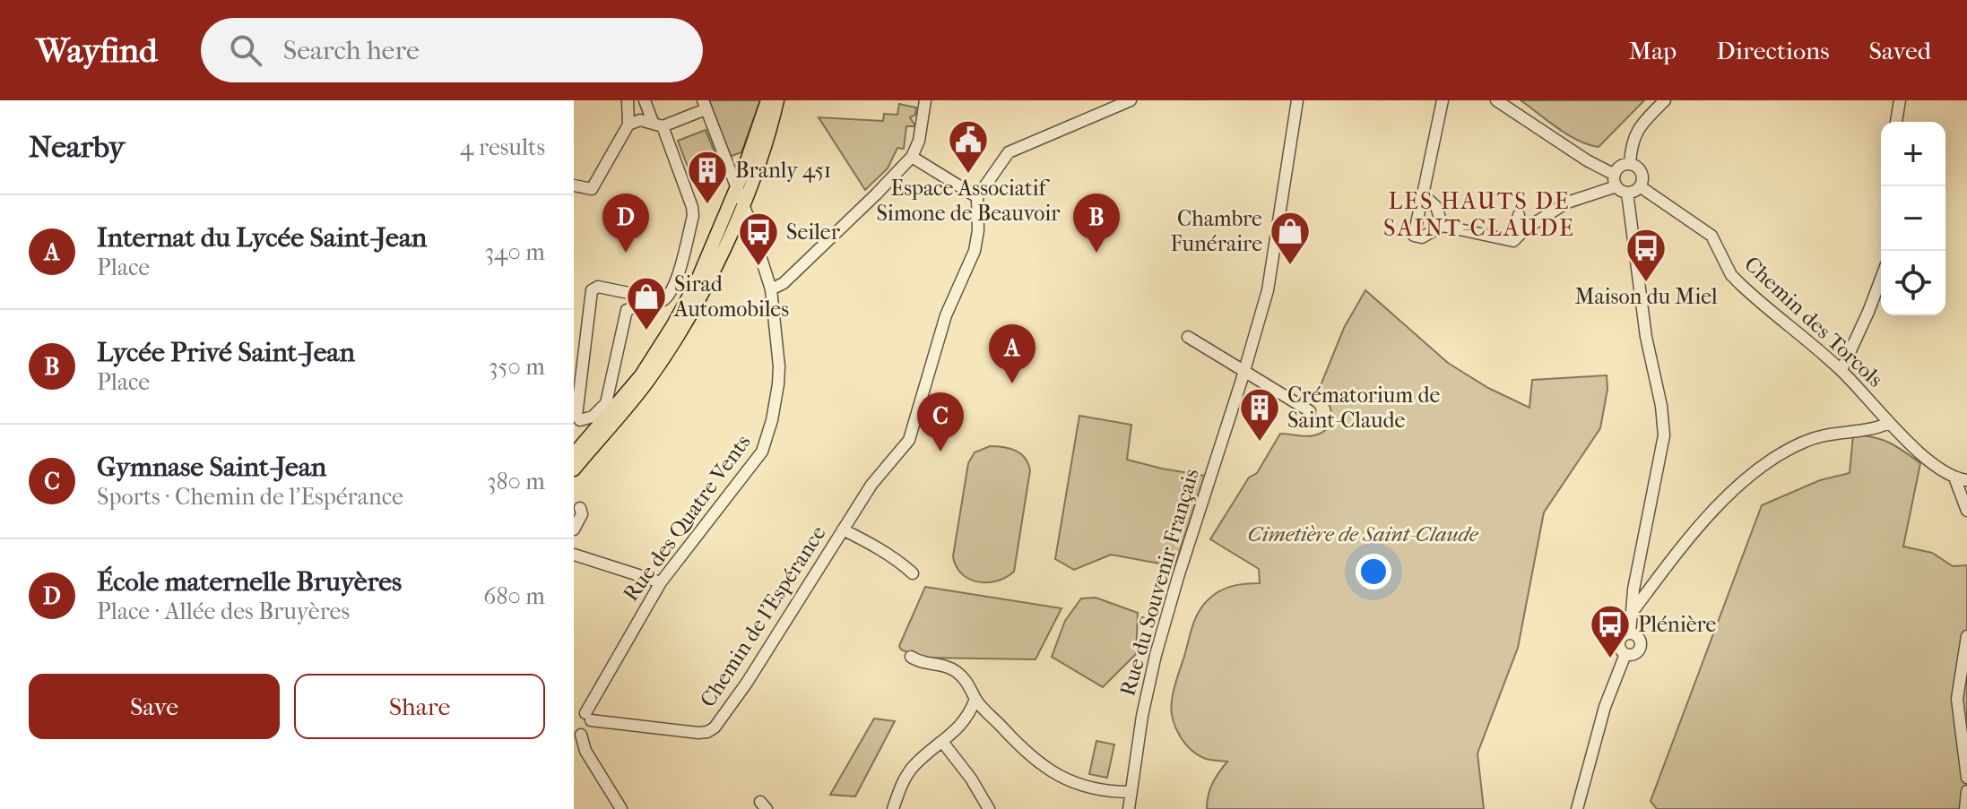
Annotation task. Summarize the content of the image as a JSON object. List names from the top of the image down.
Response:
{
  "streets": {
    "street": [
      "Chemin des Torcols",
      "Rue des Quatre Vents",
      "Rue du Souvenir Français",
      "Chemin de l'Espérance"
    ]
  },
  "crossings": [
    ["Rue des Quatre Vents", "Chemin de l'Espérance"]
  ],
  "districts": ["LES HAUTS DE SAINT-CLAUDE"],
  "parks": ["Cimetière de Saint-Claude"],
  "places": {
    "public building": ["Espace Associatif Simone de Beauvoir"],
    "building": ["Branly 451", "Crématorium de Saint-Claude"],
    "shop": ["Chambre Funéraire", "Sirad Automobiles"],
    "bus stop": ["Seiler", "Maison du Miel", "Plénière"]
  },
  "page": {
    "header": "Wayfind",
    "search": "Search here",
    "nav": ["Map", "Directions", "Saved"],
    "heading": ["Nearby", "4 results"],
    "map_buttons": ["+", "−"],
    "list": [
      {
        "mark": "A",
        "name": "Internat du Lycée Saint-Jean",
        "note": "Place",
        "value": "340 m"
      },
      {
        "mark": "B",
        "name": "Lycée Privé Saint-Jean",
        "note": "Place",
        "value": "350 m"
      },
      {
        "mark": "C",
        "name": "Gymnase Saint-Jean",
        "note": "Sports · Chemin de l'Espérance",
        "value": "380 m"
      },
      {
        "mark": "D",
        "name": "École maternelle Bruyères",
        "note": "Place · Allée des Bruyères",
        "value": "680 m"
      }
    ],
    "pins": [
      "B",
      "D",
      "A",
      "C"
    ],
    "buttons": ["Save", "Share"]
  }
}
